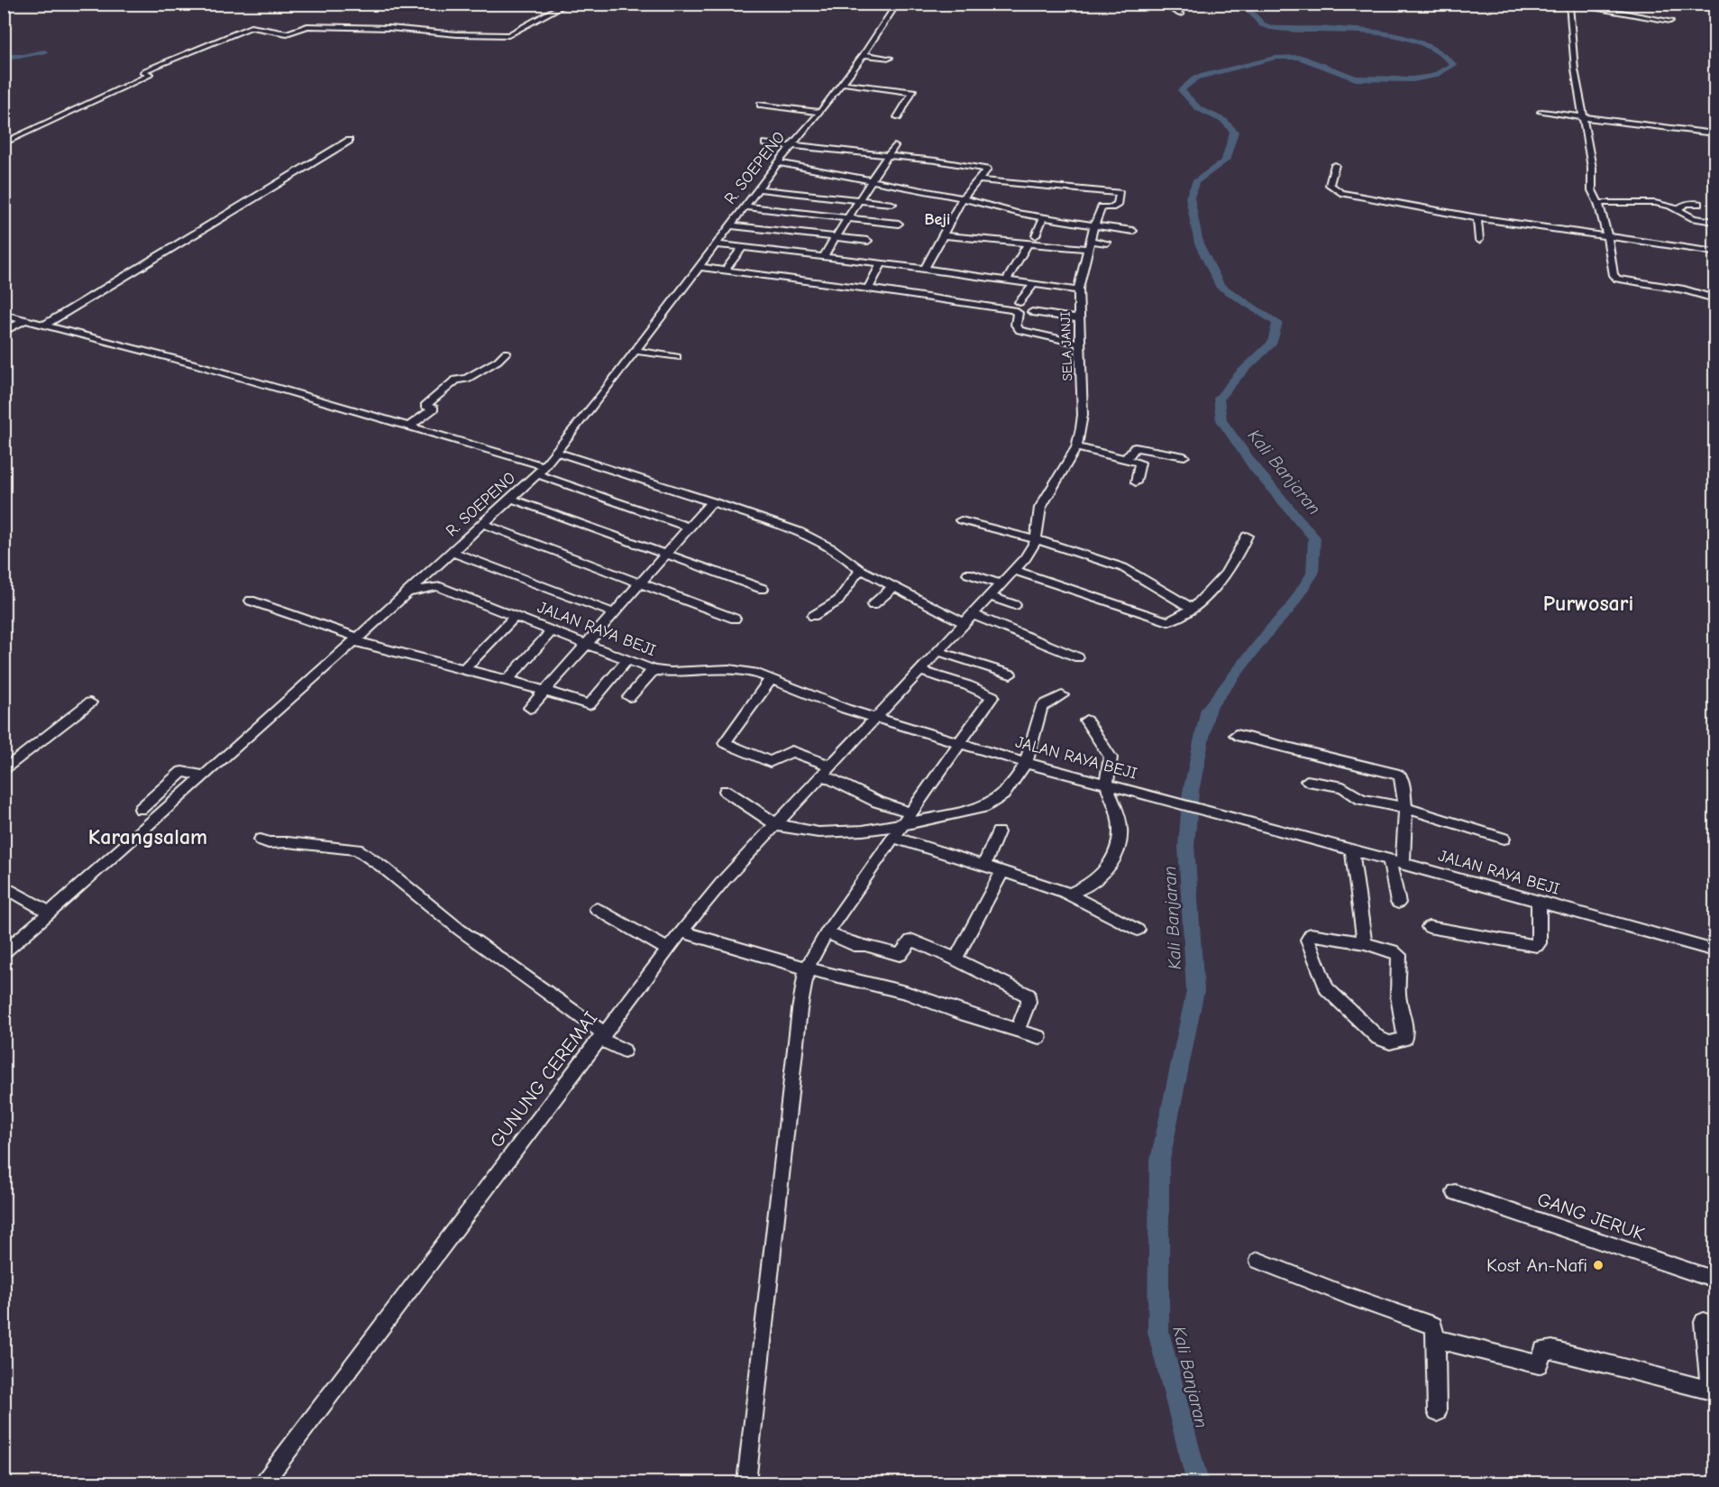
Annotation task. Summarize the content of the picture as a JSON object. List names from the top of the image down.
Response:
{
  "streets": {
    "street": [
      "R. SOEPENO",
      "SELA JANJI",
      "JALAN RAYA BEJI",
      "GUNUNG CEREMAI",
      "GANG JERUK"
    ]
  },
  "crossings": [
    ["SELA JANJI", "JALAN RAYA BEJI"],
    ["SELA JANJI", "GUNUNG CEREMAI"],
    ["JALAN RAYA BEJI", "GUNUNG CEREMAI"]
  ],
  "districts": ["Beji", "Purwosari", "Karangsalam"],
  "water": ["Kali Banjaran"],
  "places": ["Kost An-Nafi"]
}
